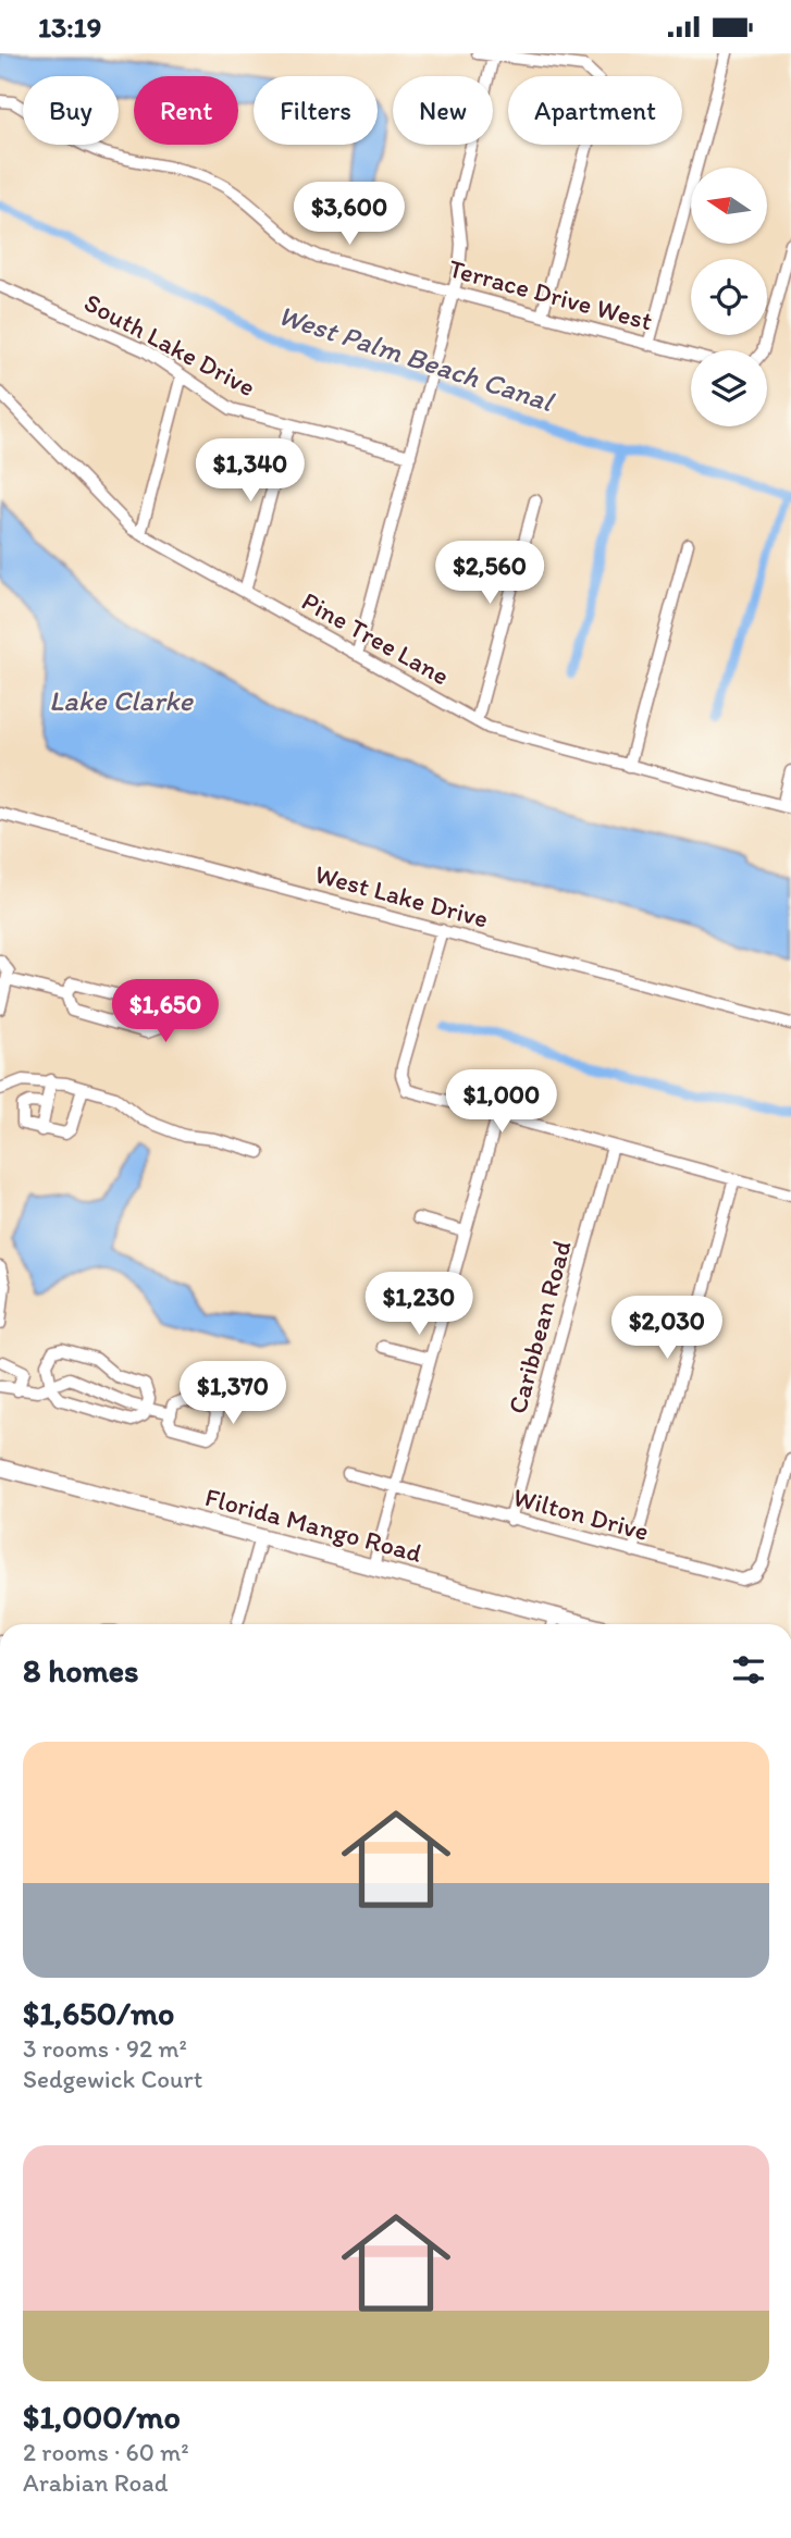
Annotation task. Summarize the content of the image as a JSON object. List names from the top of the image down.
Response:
{
  "streets": {
    "street": [
      "Terrace Drive West",
      "South Lake Drive",
      "Pine Tree Lane",
      "West Lake Drive",
      "Caribbean Road",
      "Wilton Drive",
      "Florida Mango Road"
    ]
  },
  "crossings": [
    ["Caribbean Road", "Wilton Drive"]
  ],
  "water": ["West Palm Beach Canal", "Lake Clarke"],
  "north": "left",
  "page": {
    "status": "13:19",
    "chip": [
      "Buy",
      "Rent",
      "Filters",
      "New",
      "Apartment"
    ],
    "price": [
      "$3,600",
      "$1,340",
      "$2,560",
      "$1,650",
      "$1,000",
      "$1,230",
      "$2,030",
      "$1,370"
    ],
    "heading": "8 homes",
    "list": [
      {
        "name": "$1,650/mo",
        "note": "3 rooms · 92 m² · Sedgewick Court"
      },
      {
        "name": "$1,000/mo",
        "note": "2 rooms · 60 m² · Arabian Road"
      }
    ]
  }
}
